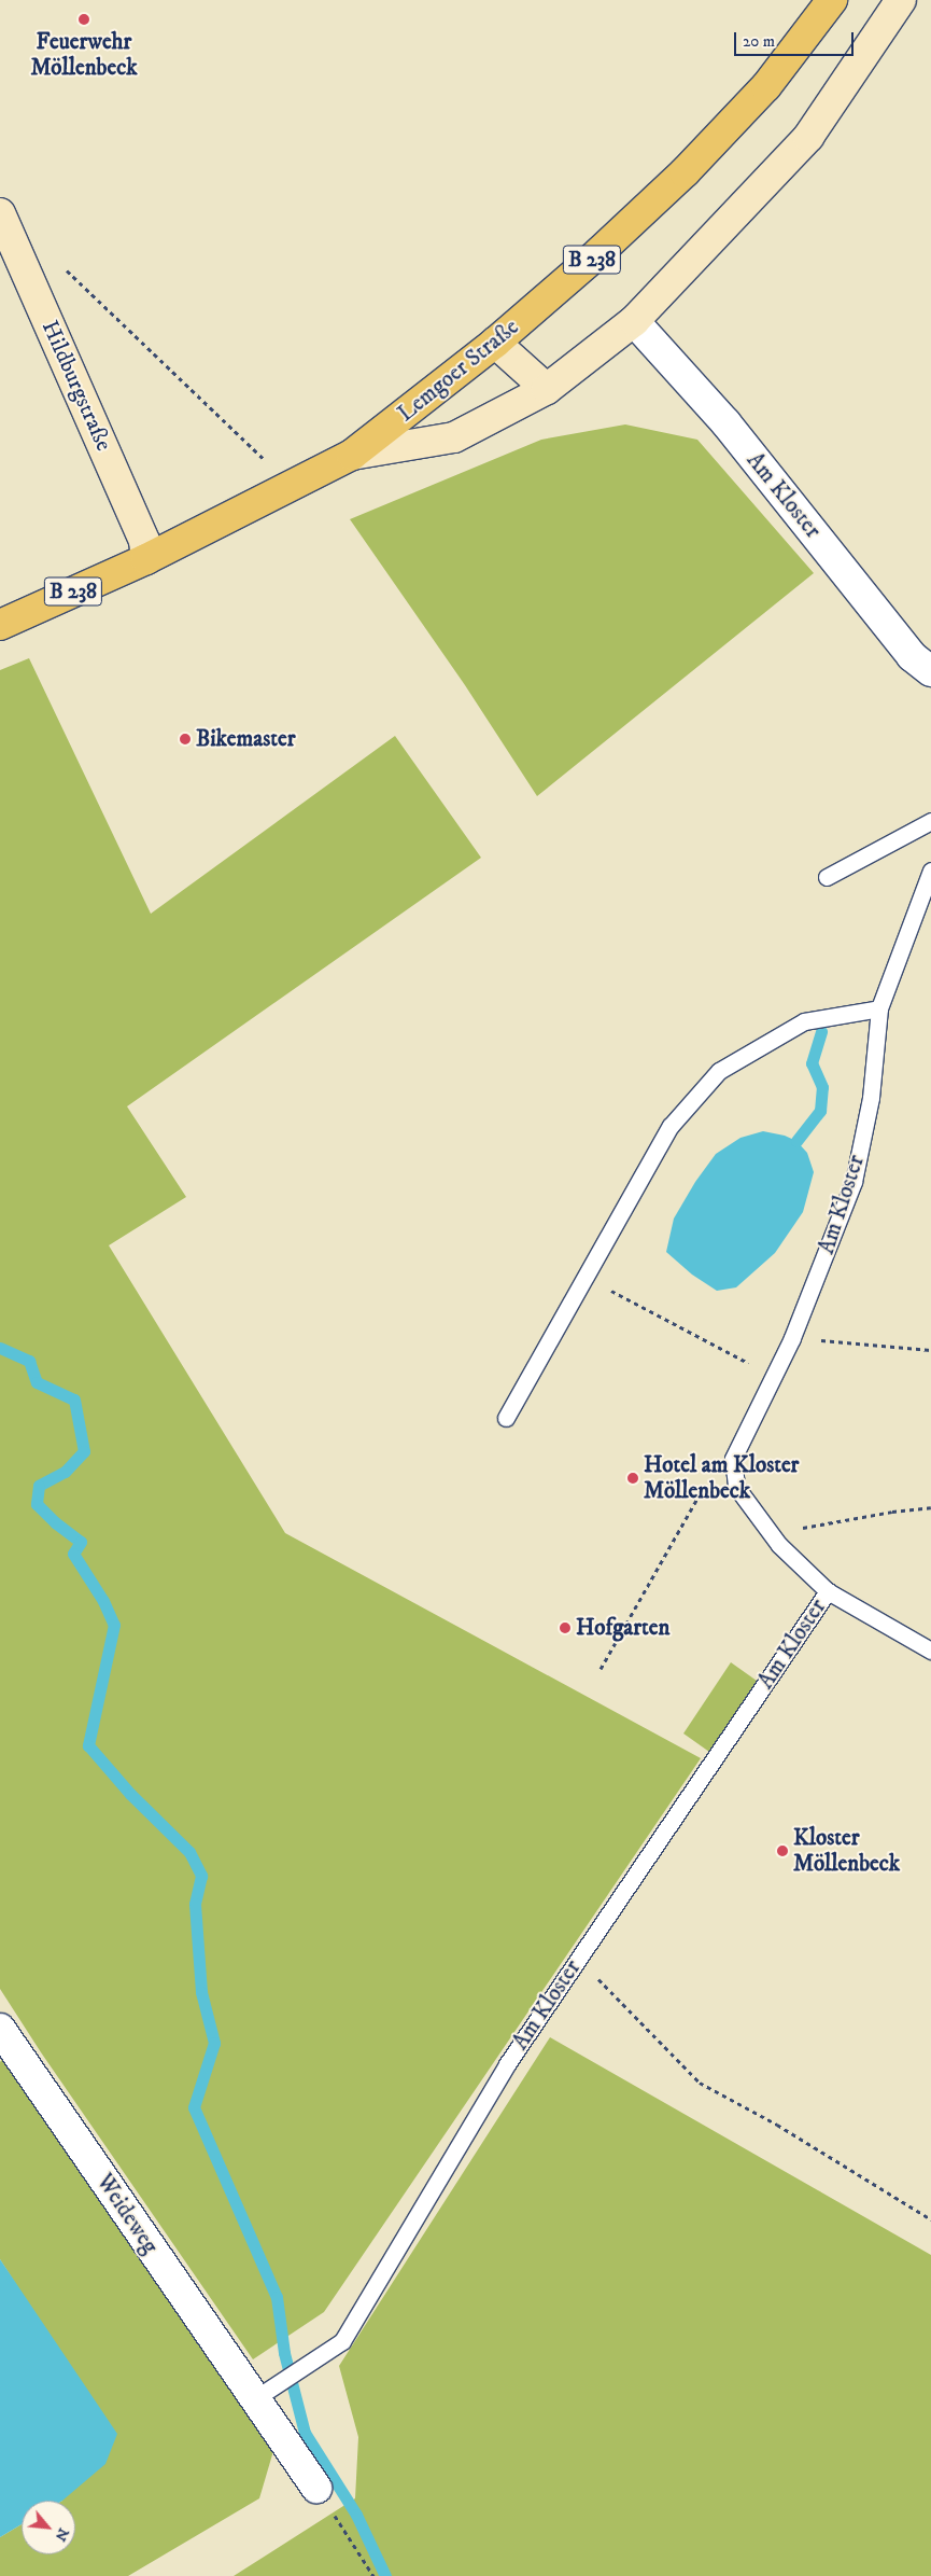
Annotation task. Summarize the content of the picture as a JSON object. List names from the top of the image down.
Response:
{
  "streets": {
    "main road": ["B 238", "Lemgoer Straße", "Hildburgstraße"],
    "street": ["Am Kloster", "Weideweg"]
  },
  "crossings": [
    ["Lemgoer Straße", "Hildburgstraße"],
    ["Am Kloster", "Weideweg"]
  ],
  "places": [
    "Feuerwehr Möllenbeck",
    "Bikemaster",
    "Hotel am Kloster Möllenbeck",
    "Hofgarten",
    "Kloster Möllenbeck"
  ],
  "scale_bar": "20 m",
  "north": "bottom right"
}
